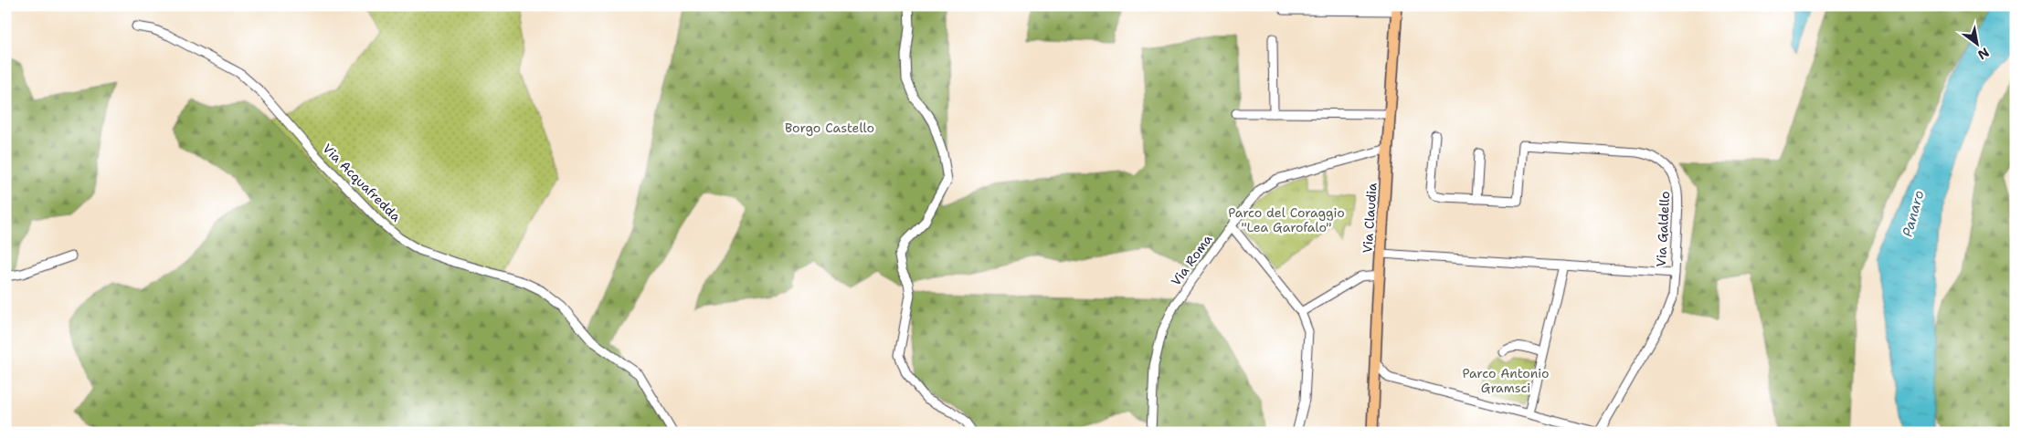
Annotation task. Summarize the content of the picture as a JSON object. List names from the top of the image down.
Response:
{
  "streets": {
    "main road": ["Via Claudia"],
    "street": ["Via Acquafredda", "Via Galdello", "Via Roma"]
  },
  "crossings": [
    ["Via Claudia", "Via Galdello"],
    ["Via Claudia", "Via Roma"]
  ],
  "water": ["Panaro"],
  "parks": ["Borgo Castello", "Parco del Coraggio \"Lea Garofalo\"", "Parco Antonio Gramsci"],
  "north": "bottom right"
}
